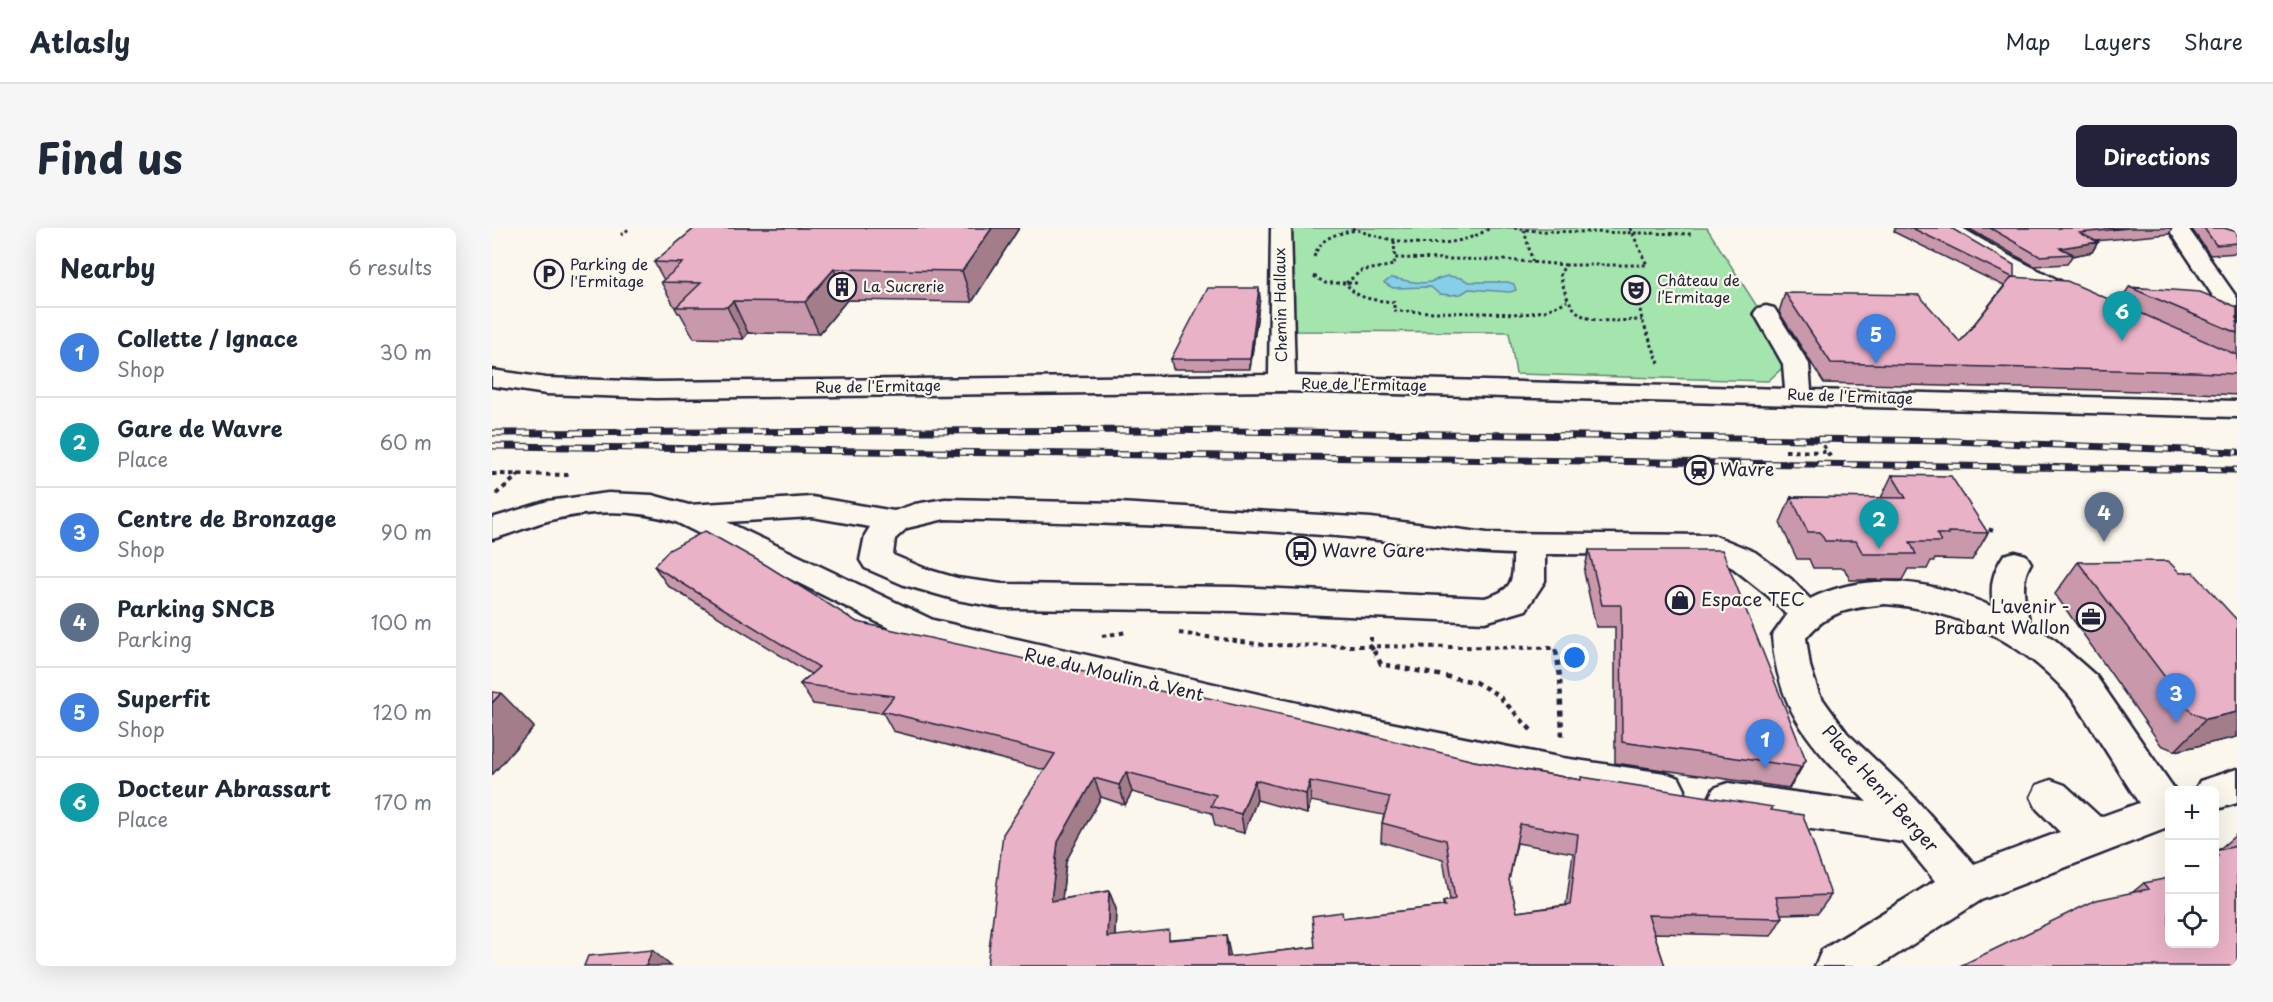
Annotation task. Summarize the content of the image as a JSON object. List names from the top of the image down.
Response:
{
  "streets": {
    "street": [
      "Chemin Hallaux",
      "Rue de l'Ermitage",
      "Rue du Moulin à Vent",
      "Place Henri Berger"
    ]
  },
  "crossings": [
    ["Chemin Hallaux", "Rue de l'Ermitage"]
  ],
  "places": {
    "parking": ["Parking de l'Ermitage"],
    "building": ["La Sucrerie"],
    "theatre": ["Château de l’Ermitage"],
    "station": ["Wavre"],
    "bus stop": ["Wavre Gare"],
    "shop": ["Espace TEC"],
    "office": ["L'avenir - Brabant Wallon"]
  },
  "page": {
    "header": "Atlasly",
    "nav": ["Map", "Layers", "Share"],
    "title": "Find us",
    "buttons": "Directions",
    "heading": ["Nearby", "6 results"],
    "pins": [
      "6",
      "5",
      "4",
      "2",
      "3",
      "1"
    ],
    "list": [
      {
        "mark": "1",
        "name": "Collette / Ignace",
        "note": "Shop",
        "value": "30 m"
      },
      {
        "mark": "2",
        "name": "Gare de Wavre",
        "note": "Place",
        "value": "60 m"
      },
      {
        "mark": "3",
        "name": "Centre de Bronzage",
        "note": "Shop",
        "value": "90 m"
      },
      {
        "mark": "4",
        "name": "Parking SNCB",
        "note": "Parking",
        "value": "100 m"
      },
      {
        "mark": "5",
        "name": "Superfit",
        "note": "Shop",
        "value": "120 m"
      },
      {
        "mark": "6",
        "name": "Docteur Abrassart",
        "note": "Place",
        "value": "170 m"
      }
    ],
    "map_buttons": ["+", "−"]
  }
}
